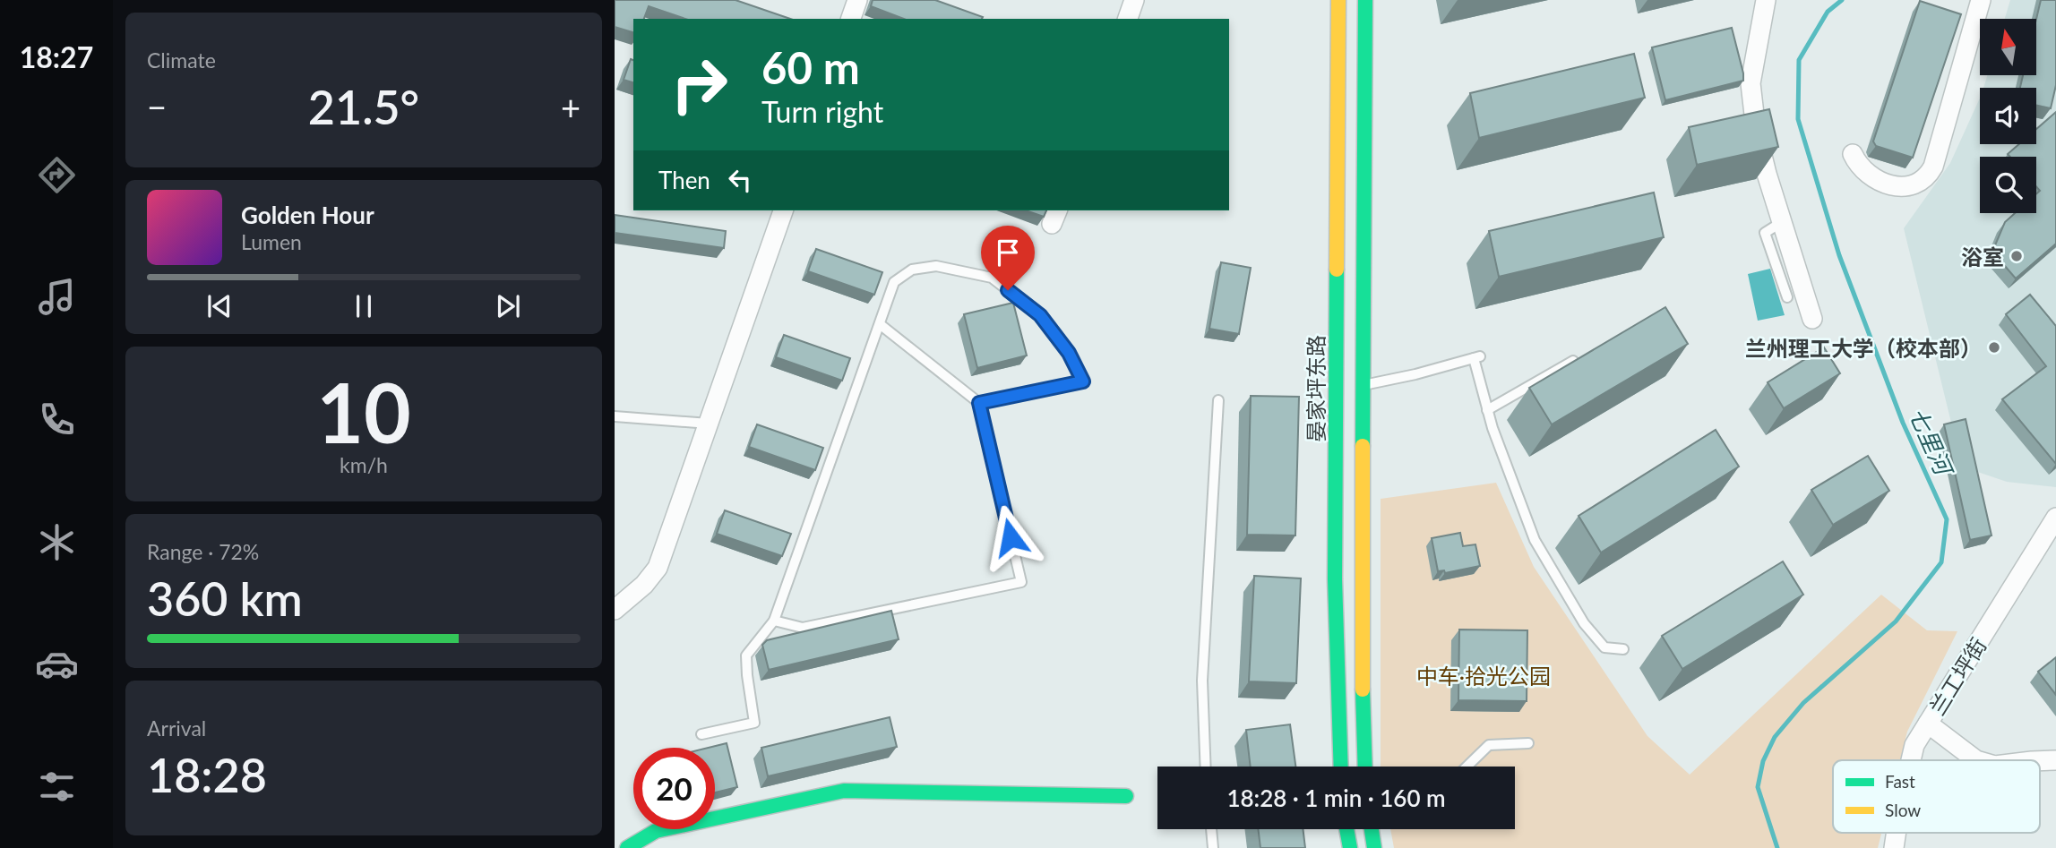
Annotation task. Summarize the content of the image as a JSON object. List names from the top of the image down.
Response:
{
  "streets": {
    "main road": ["晏家坪东路"],
    "street": ["兰工坪街"]
  },
  "water": ["七里河"],
  "parks": ["中车·拾光公园"],
  "places": ["浴室", "兰州理工大学（校本部）"],
  "legend": ["Fast", "Slow"],
  "north": "top",
  "page": {
    "tabs": "18:27",
    "tile": [
      "Climate",
      ["10", "km/h"],
      ["Range · 72%", "360 km"],
      ["Arrival", "18:28"]
    ],
    "turn": ["60 m", "Turn right"],
    "heat": ["−", "21.5°", "+"],
    "then": "Then",
    "song": ["Golden Hour", "Lumen"],
    "limit": "20",
    "trip": "18:28 · 1 min · 160 m"
  }
}
